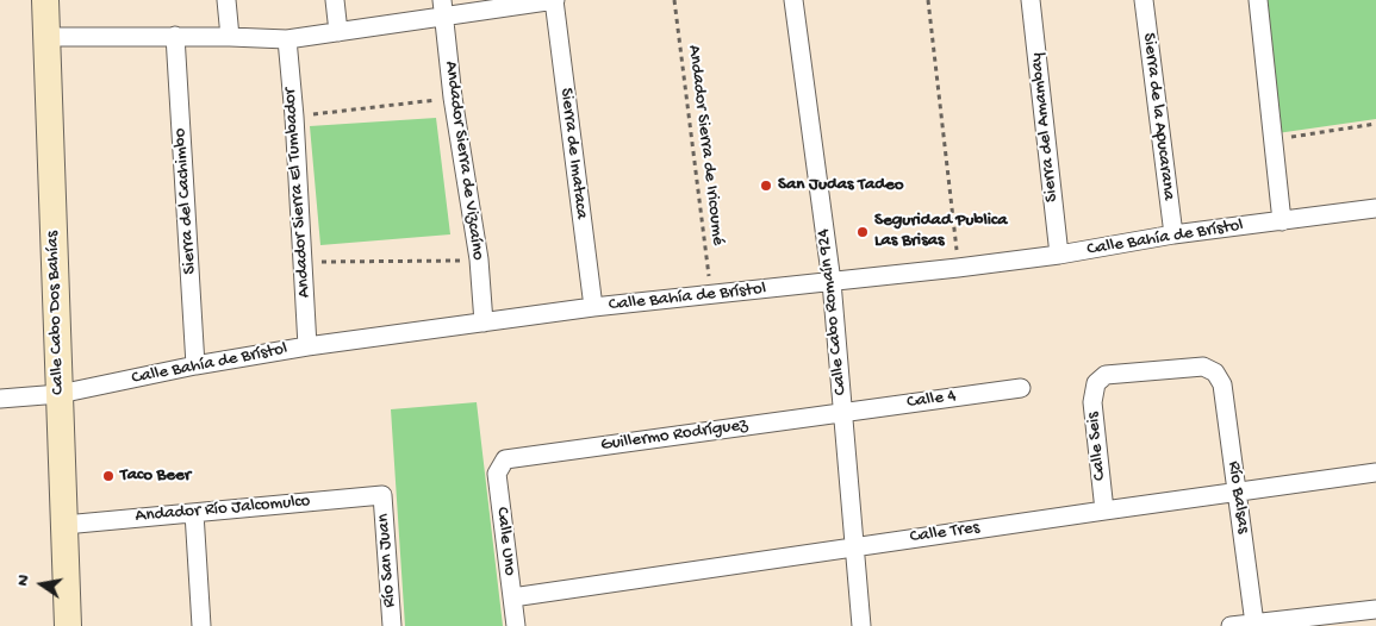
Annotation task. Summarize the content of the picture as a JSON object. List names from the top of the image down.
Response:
{
  "streets": {
    "main road": ["Calle Cabo Dos Bahías"],
    "street": [
      "Sierra de la Apucarana",
      "Sierra del Amambay",
      "Sierra de Imataca",
      "Andador Sierra de Vizcaíno",
      "Andador Sierra El Tumbador",
      "Sierra del Cachimbo",
      "Calle Bahía de Brístol",
      "Calle Cabo Romaín 924",
      "Calle 4",
      "Guillermo Rodríguez",
      "Calle Seis",
      "Río Balsas",
      "Andador Río Jalcomulco",
      "Calle Tres",
      "Calle Uno",
      "Río San Juan"
    ],
    "path": ["Andador Sierra de Iricoumé"]
  },
  "crossings": [
    ["Sierra de la Apucarana", "Calle Bahía de Brístol"],
    ["Sierra del Amambay", "Calle Bahía de Brístol"],
    ["Andador Sierra de Iricoumé", "Calle Bahía de Brístol"],
    ["Sierra de Imataca", "Calle Bahía de Brístol"],
    ["Andador Sierra de Vizcaíno", "Calle Bahía de Brístol"],
    ["Andador Sierra El Tumbador", "Calle Bahía de Brístol"],
    ["Sierra del Cachimbo", "Calle Bahía de Brístol"],
    ["Calle Bahía de Brístol", "Calle Cabo Romaín 924"],
    ["Calle Bahía de Brístol", "Calle Cabo Dos Bahías"],
    ["Calle Cabo Romaín 924", "Calle 4"],
    ["Calle Cabo Romaín 924", "Guillermo Rodríguez"],
    ["Calle Cabo Romaín 924", "Calle Tres"],
    ["Calle Cabo Dos Bahías", "Andador Río Jalcomulco"],
    ["Calle 4", "Guillermo Rodríguez"],
    ["Guillermo Rodríguez", "Calle Uno"],
    ["Calle Seis", "Río Balsas"],
    ["Calle Seis", "Calle Tres"],
    ["Río Balsas", "Calle Tres"],
    ["Andador Río Jalcomulco", "Río San Juan"],
    ["Calle Tres", "Calle Uno"]
  ],
  "places": ["San Judas Tadeo", "Seguridad Publica Las Brisas", "Taco Beer"],
  "north": "left"
}
